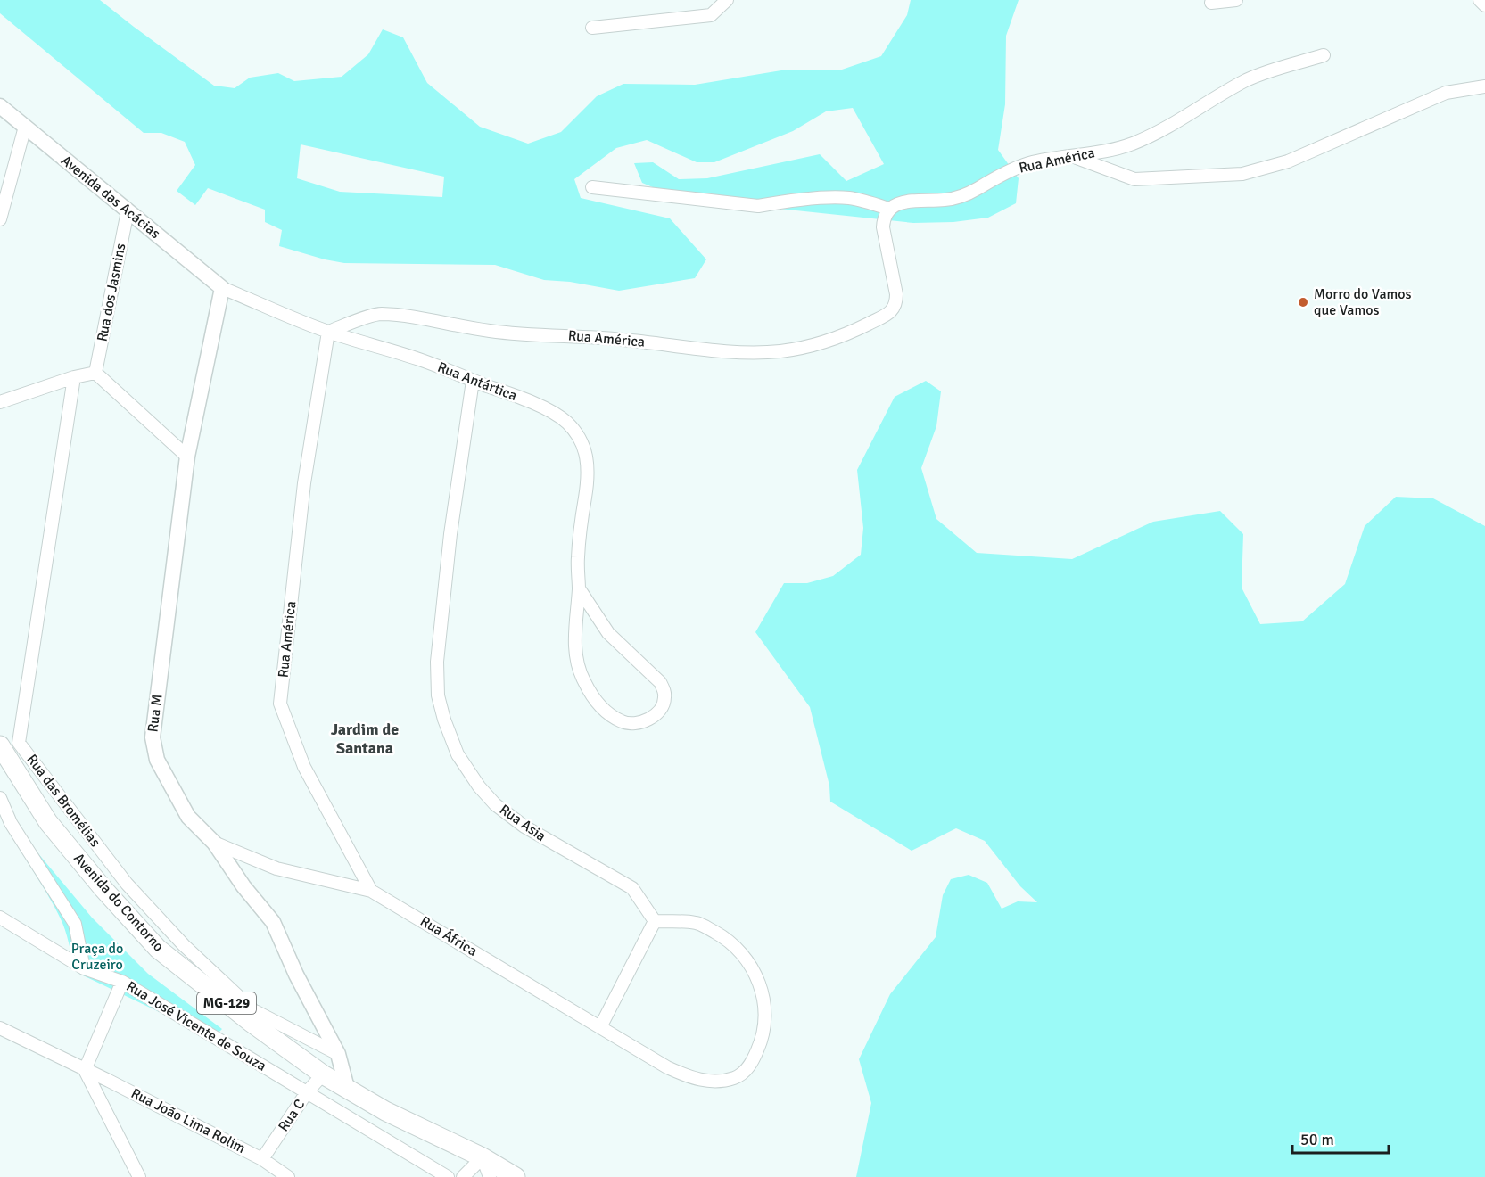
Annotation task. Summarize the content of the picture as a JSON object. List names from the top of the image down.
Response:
{
  "streets": {
    "main road": ["Avenida do Contorno", "MG-129"],
    "street": [
      "Rua América",
      "Avenida das Acácias",
      "Rua dos Jasmins",
      "Rua Antártica",
      "Rua M",
      "Rua das Bromélias",
      "Rua Asia",
      "Rua África",
      "Rua José Vicente de Souza",
      "Rua C",
      "Rua João Lima Rolim"
    ]
  },
  "crossings": [
    ["Rua América", "Rua Antártica"],
    ["Rua América", "Rua África"],
    ["Avenida das Acácias", "Rua dos Jasmins"],
    ["Avenida das Acácias", "Rua Antártica"],
    ["Avenida das Acácias", "Rua M"],
    ["Rua Antártica", "Rua M"],
    ["Rua Antártica", "Rua Asia"],
    ["Rua M", "Rua das Bromélias"],
    ["Rua M", "Avenida do Contorno"],
    ["Rua M", "Rua África"],
    ["Rua das Bromélias", "Avenida do Contorno"],
    ["Rua Asia", "Rua África"],
    ["Avenida do Contorno", "Rua C"],
    ["Rua José Vicente de Souza", "Rua C"],
    ["Rua C", "Rua João Lima Rolim"]
  ],
  "districts": ["Jardim de Santana"],
  "parks": ["Praça do Cruzeiro"],
  "places": ["Morro do Vamos que Vamos"],
  "scale_bar": "50 m"
}
